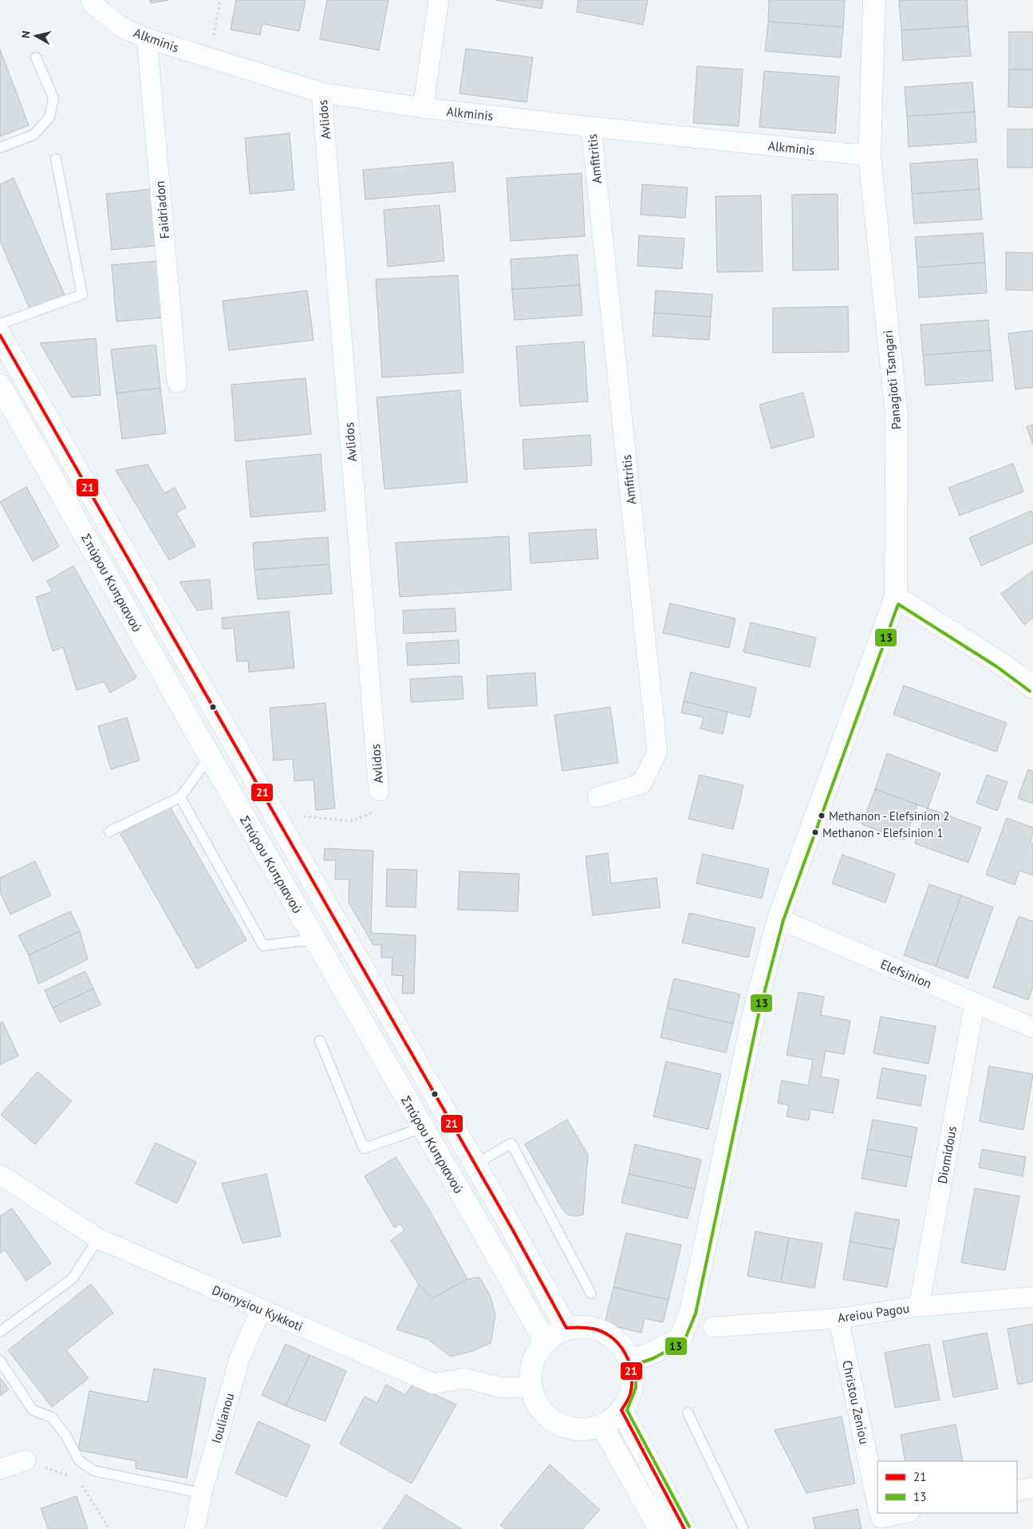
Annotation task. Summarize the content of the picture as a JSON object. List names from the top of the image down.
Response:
{
  "streets": {
    "main road": ["Panagioti Tsangari", "Σπύρου Κυπριανού"],
    "street": [
      "Alkminis",
      "Avlidos",
      "Amfitritis",
      "Faidriadon",
      "Elefsinion",
      "Diomidous",
      "Dionysiou Kykkoti",
      "Areiou Pagou",
      "Christou Zeniou",
      "Ioulianou"
    ]
  },
  "crossings": [
    ["Alkminis", "Avlidos"],
    ["Alkminis", "Amfitritis"],
    ["Alkminis", "Faidriadon"],
    ["Alkminis", "Panagioti Tsangari"],
    ["Panagioti Tsangari", "Σπύρου Κυπριανού"],
    ["Panagioti Tsangari", "Elefsinion"],
    ["Panagioti Tsangari", "Dionysiou Kykkoti"],
    ["Σπύρου Κυπριανού", "Dionysiou Kykkoti"],
    ["Elefsinion", "Diomidous"],
    ["Diomidous", "Areiou Pagou"],
    ["Dionysiou Kykkoti", "Ioulianou"],
    ["Areiou Pagou", "Christou Zeniou"]
  ],
  "places": ["Methanon - Elefsinion 2", "Methanon - Elefsinion 1"],
  "lines": ["transit line 21", "transit line 13"],
  "legend": ["21", "13"],
  "north": "left"
}
